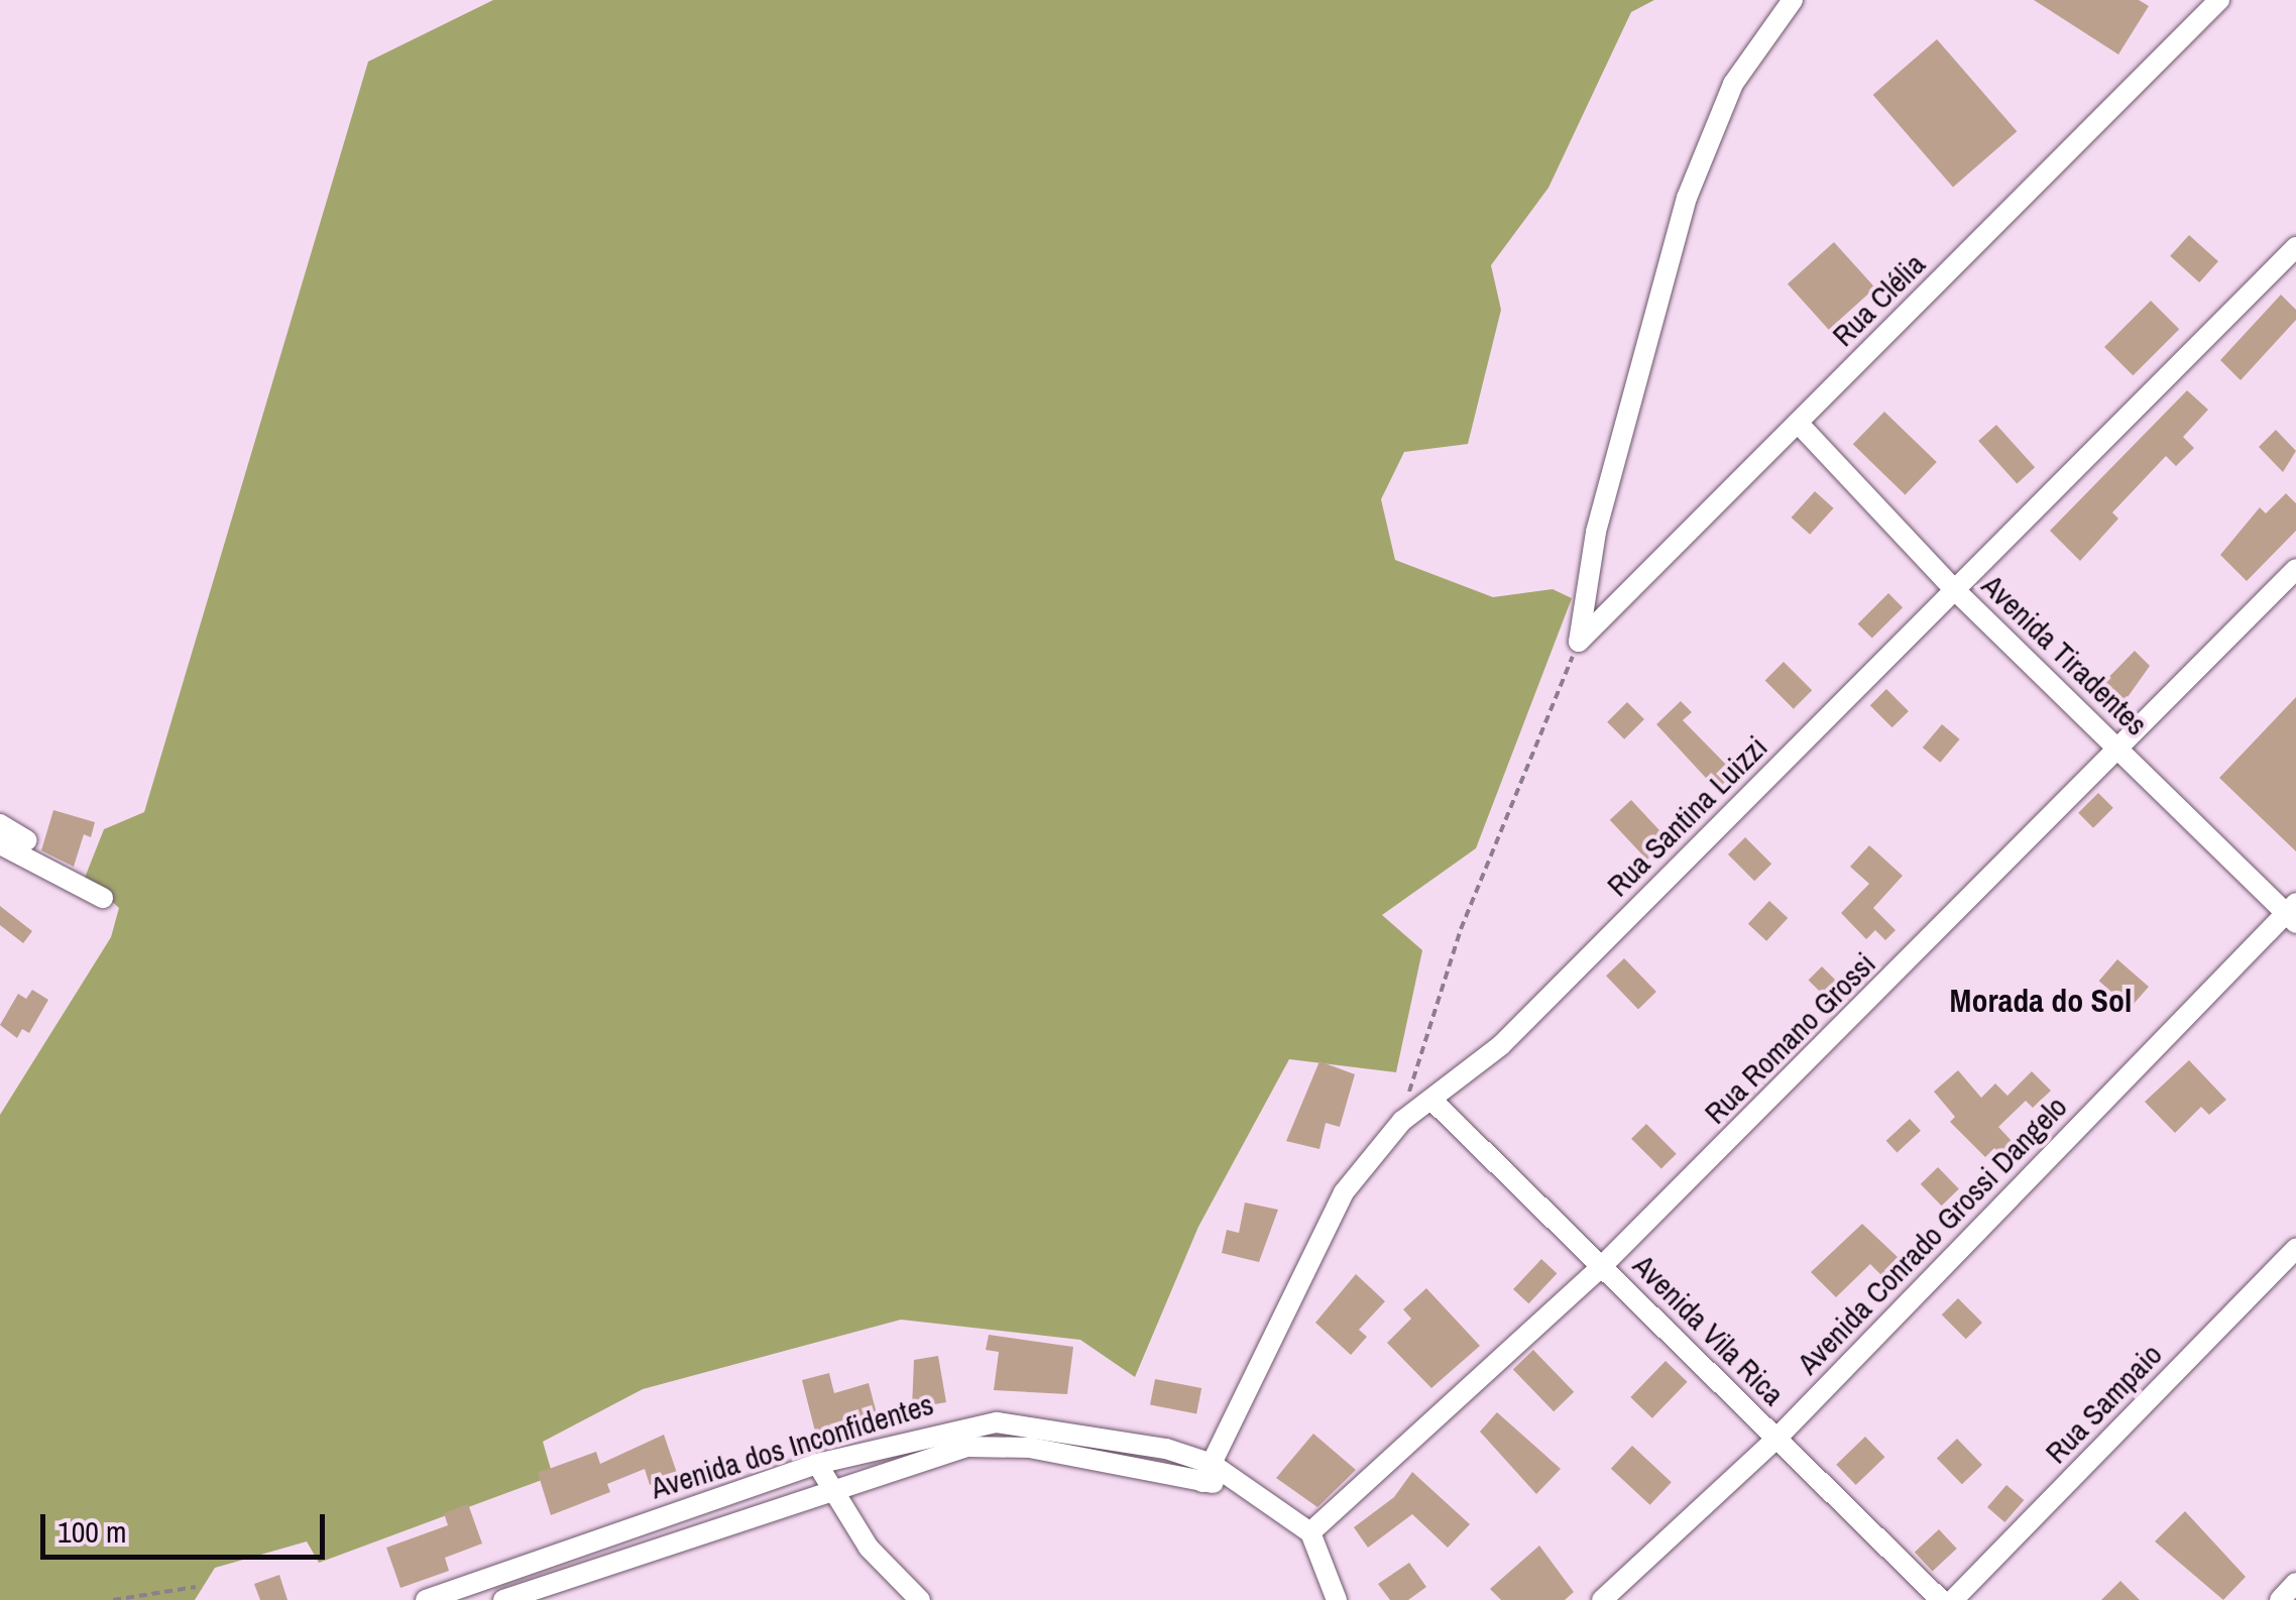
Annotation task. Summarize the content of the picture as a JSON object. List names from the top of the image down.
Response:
{
  "streets": {
    "street": [
      "Rua Clélia",
      "Avenida Tiradentes",
      "Rua Santina Luizzi",
      "Rua Romano Grossi",
      "Avenida Conrado Grossi Dangelo",
      "Avenida Vila Rica",
      "Rua Sampaio",
      "Avenida dos Inconfidentes"
    ]
  },
  "crossings": [
    ["Rua Clélia", "Avenida Tiradentes"],
    ["Avenida Tiradentes", "Rua Santina Luizzi"],
    ["Avenida Tiradentes", "Rua Romano Grossi"],
    ["Avenida Tiradentes", "Avenida Conrado Grossi Dangelo"],
    ["Rua Santina Luizzi", "Avenida Vila Rica"],
    ["Rua Santina Luizzi", "Avenida dos Inconfidentes"],
    ["Rua Romano Grossi", "Avenida Vila Rica"],
    ["Rua Romano Grossi", "Avenida dos Inconfidentes"],
    ["Avenida Conrado Grossi Dangelo", "Avenida Vila Rica"]
  ],
  "districts": ["Morada do Sol"],
  "scale_bar": "100 m"
}
